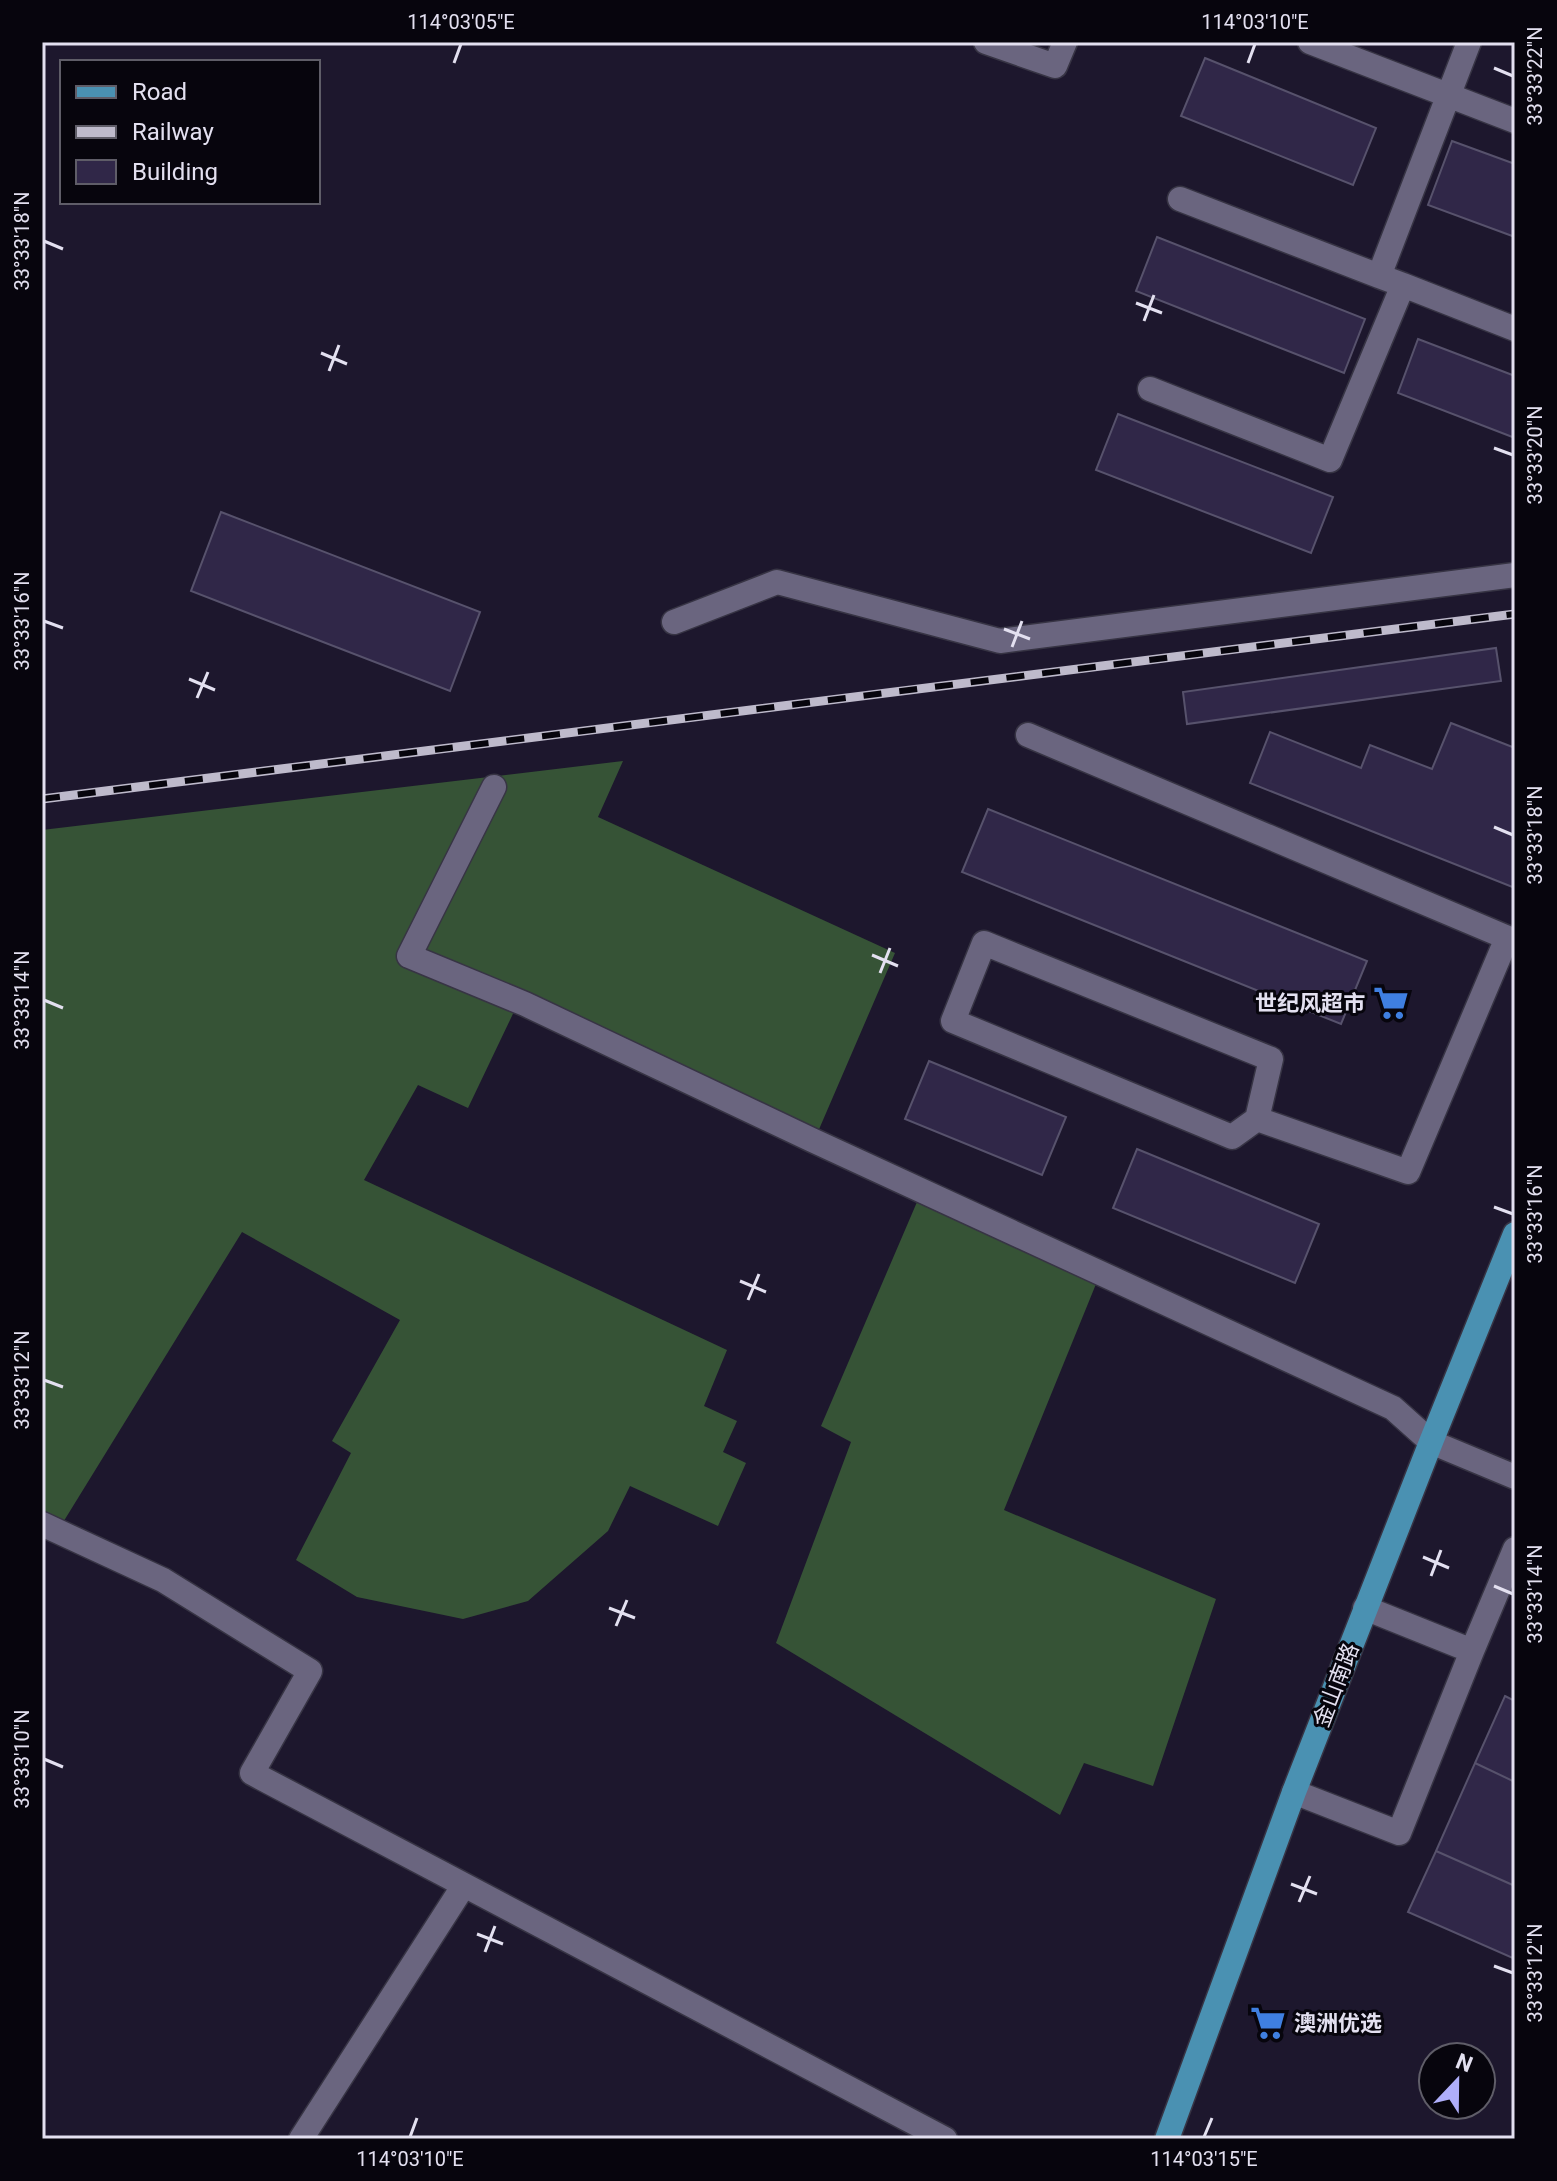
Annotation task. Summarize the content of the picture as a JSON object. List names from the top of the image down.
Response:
{
  "streets": {
    "main road": ["金山南路"]
  },
  "places": {
    "supermarket": ["世纪风超市", "澳洲优选"]
  },
  "legend": ["Road", "Railway", "Building"],
  "north": "top",
  "coordinates": [
    "114°03'05\"E",
    "114°03'10\"E",
    "33°33'22\"N",
    "33°33'18\"N",
    "33°33'20\"N",
    "33°33'16\"N",
    "33°33'14\"N",
    "33°33'12\"N",
    "33°33'10\"N",
    "114°03'15\"E"
  ]
}
